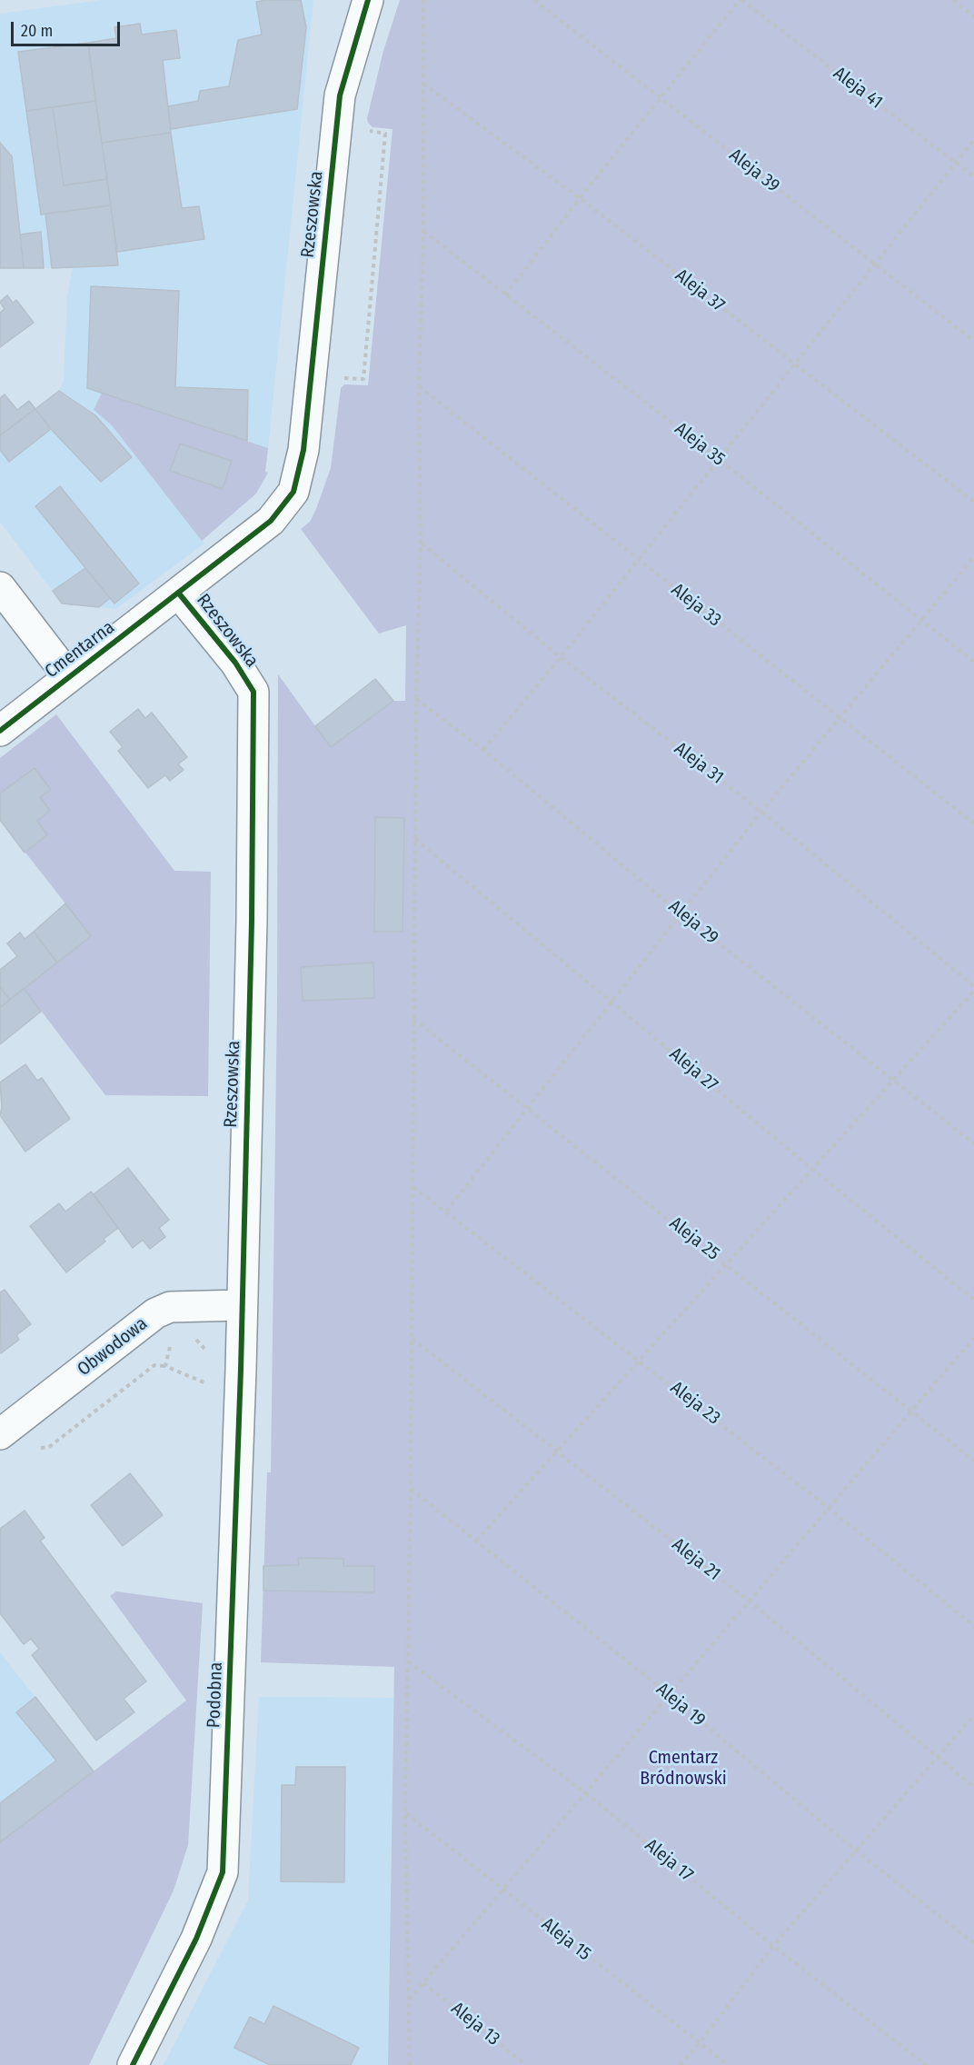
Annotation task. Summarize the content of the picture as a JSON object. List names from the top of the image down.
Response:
{
  "streets": {
    "street": [
      "Rzeszowska",
      "Cmentarna",
      "Obwodowa",
      "Podobna"
    ],
    "path": [
      "Aleja 41",
      "Aleja 39",
      "Aleja 37",
      "Aleja 35",
      "Aleja 33",
      "Aleja 31",
      "Aleja 29",
      "Aleja 27",
      "Aleja 25",
      "Aleja 23",
      "Aleja 21",
      "Aleja 19",
      "Aleja 17",
      "Aleja 15",
      "Aleja 13"
    ]
  },
  "crossings": [
    ["Rzeszowska", "Cmentarna"],
    ["Rzeszowska", "Obwodowa"],
    ["Rzeszowska", "Podobna"],
    ["Obwodowa", "Podobna"]
  ],
  "parks": ["Cmentarz Bródnowski"],
  "scale_bar": "20 m"
}
